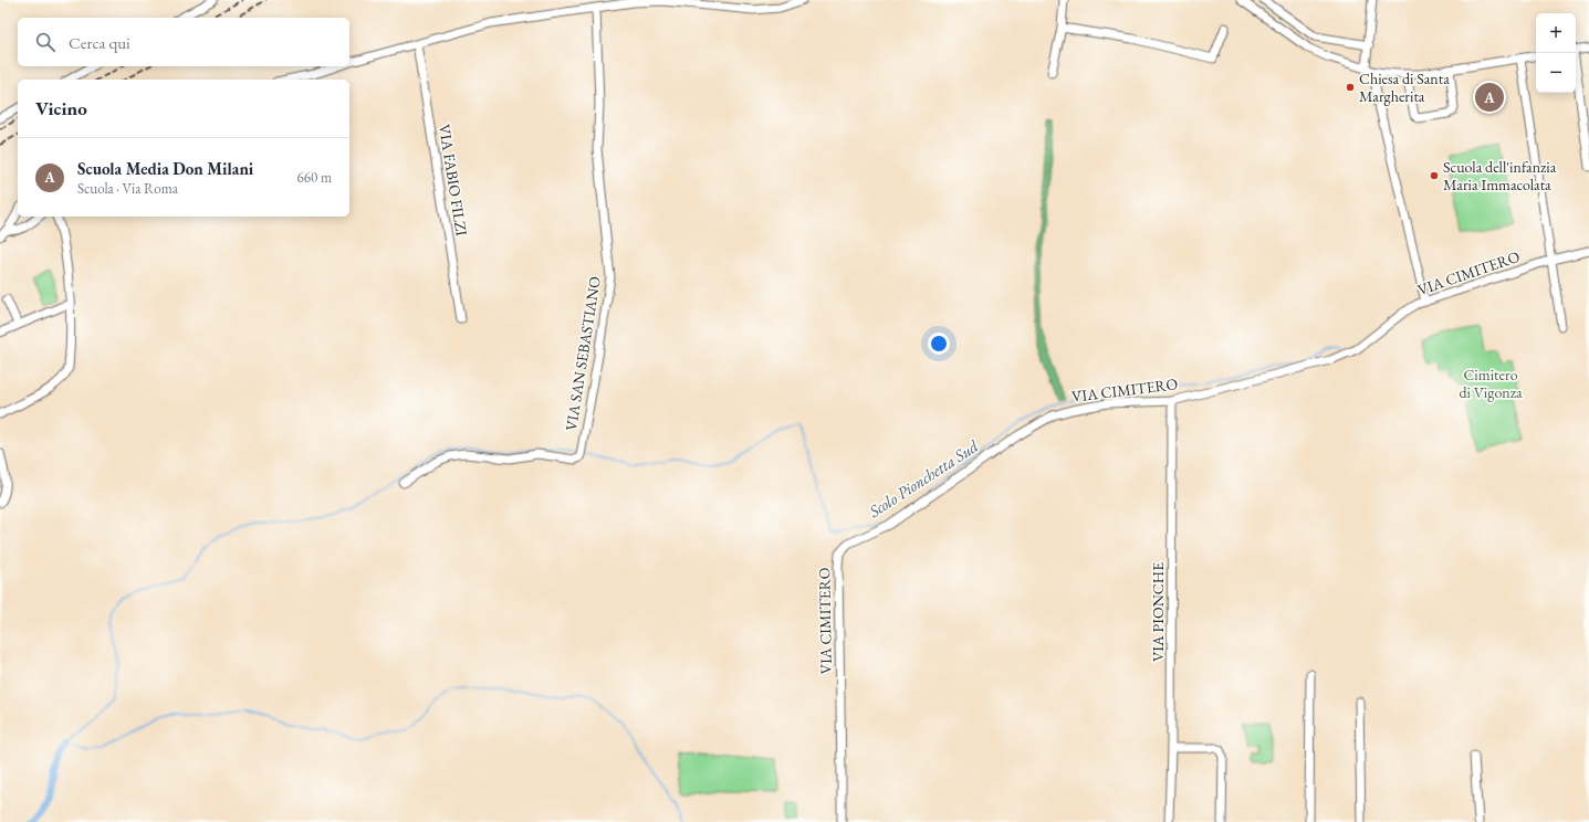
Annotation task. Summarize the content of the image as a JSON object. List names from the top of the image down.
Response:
{
  "streets": {
    "street": [
      "VIA FABIO FILZI",
      "VIA CIMITERO",
      "VIA SAN SEBASTIANO",
      "VIA PIONCHE"
    ]
  },
  "crossings": [
    ["VIA CIMITERO", "VIA PIONCHE"]
  ],
  "water": ["Scolo Pionchetta Sud"],
  "parks": ["Cimitero di Vigonza"],
  "places": ["Chiesa di Santa Margherita", "Scuola dell'infanzia Maria Immacolata"],
  "page": {
    "map_buttons": ["+", "−"],
    "search": "Cerca qui",
    "heading": "Vicino",
    "pins": "A",
    "list": [
      {
        "mark": "A",
        "name": "Scuola Media Don Milani",
        "note": "Scuola · Via Roma",
        "value": "660 m"
      }
    ]
  }
}
